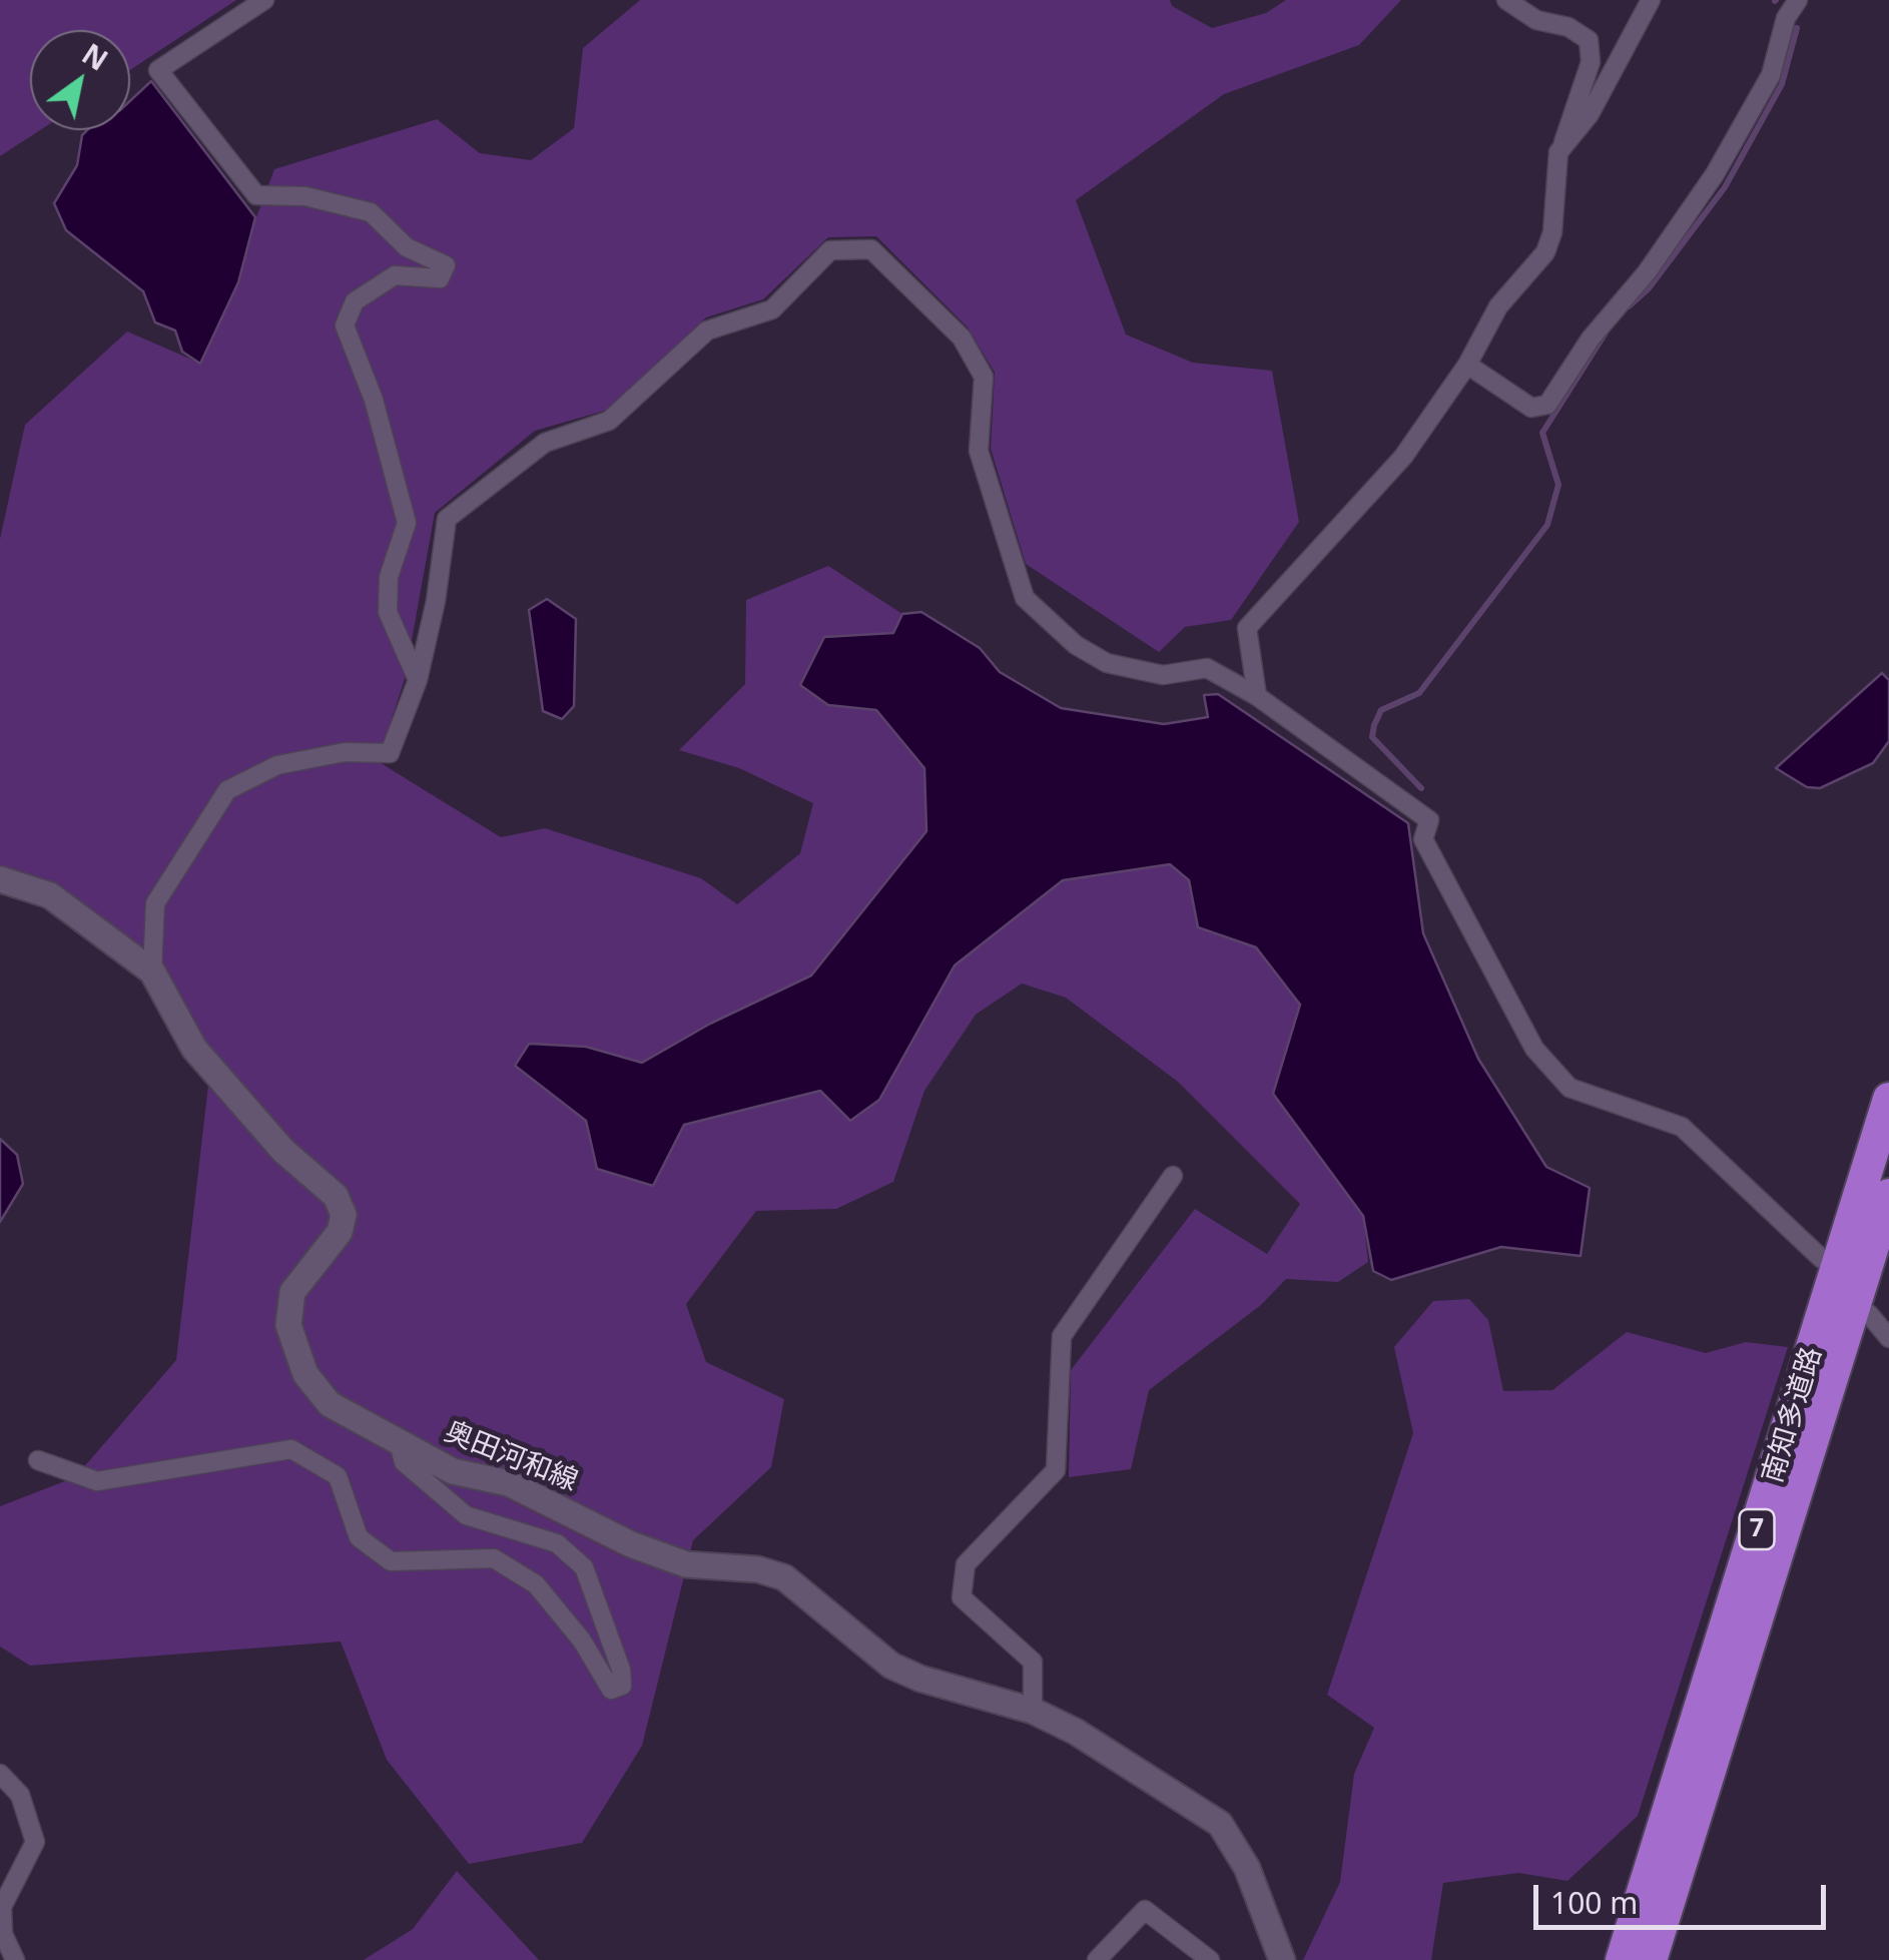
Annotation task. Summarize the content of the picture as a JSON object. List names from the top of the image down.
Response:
{
  "streets": {
    "highway": ["南知多道路", "7"],
    "main road": ["奥田河和線"]
  },
  "scale_bar": "100 m",
  "north": "top right"
}
